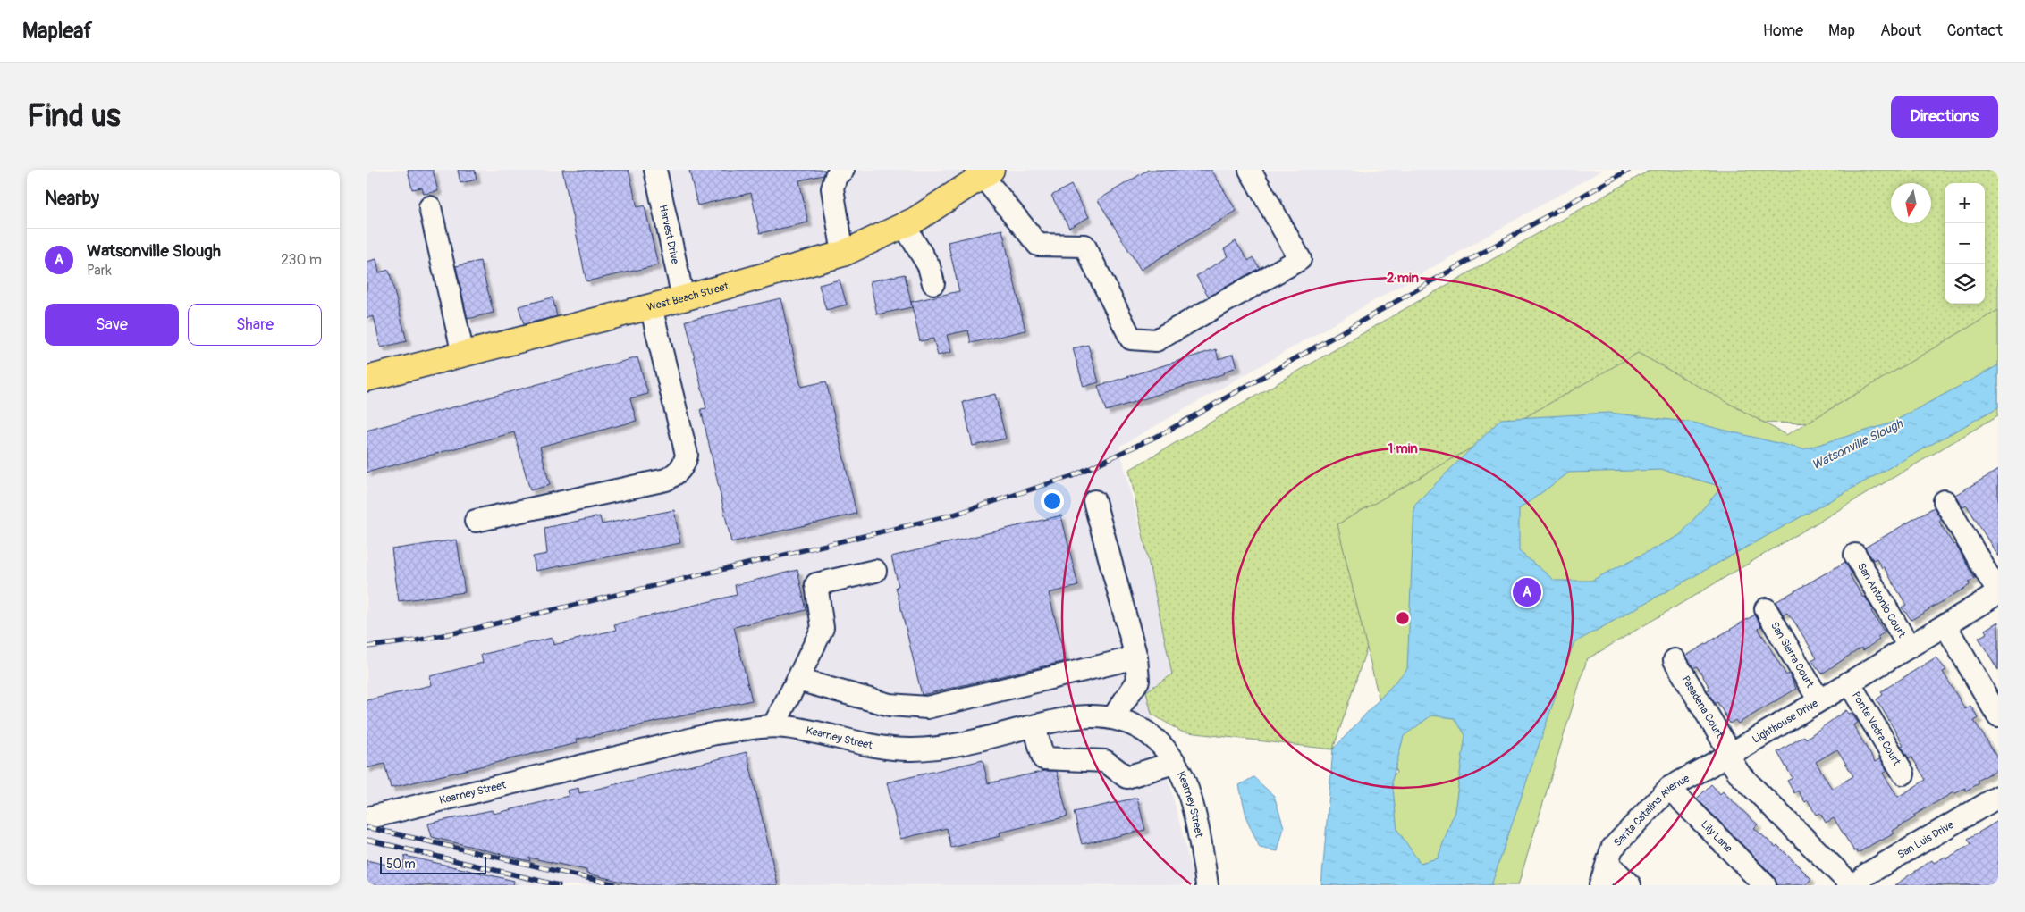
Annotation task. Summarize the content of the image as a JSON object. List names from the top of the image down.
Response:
{
  "streets": {
    "main road": ["West Beach Street"],
    "street": [
      "Harvest Drive",
      "San Antonio Court",
      "San Sierra Court",
      "Pasadena Court",
      "Lighthouse Drive",
      "Ponte Vedra Court",
      "Kearney Street",
      "Santa Catalina Avenue",
      "Lily Lane",
      "San Luis Drive"
    ]
  },
  "crossings": [
    ["Harvest Drive", "West Beach Street"],
    ["San Antonio Court", "Lighthouse Drive"],
    ["San Sierra Court", "Lighthouse Drive"],
    ["Pasadena Court", "Lighthouse Drive"],
    ["Pasadena Court", "Santa Catalina Avenue"],
    ["Lighthouse Drive", "Ponte Vedra Court"],
    ["Lighthouse Drive", "Santa Catalina Avenue"],
    ["Santa Catalina Avenue", "Lily Lane"]
  ],
  "water": ["Watsonville Slough"],
  "scale_bar": "50 m",
  "north": "bottom",
  "page": {
    "header": "Mapleaf",
    "nav": [
      "Home",
      "Map",
      "About",
      "Contact"
    ],
    "buttons": [
      "Directions",
      ["Save", "Share"]
    ],
    "title": "Find us",
    "heading": "Nearby",
    "map_buttons": ["+", "−"],
    "list": [
      {
        "mark": "A",
        "name": "Watsonville Slough",
        "note": "Park",
        "value": "230 m"
      }
    ],
    "pins": "A",
    "scale": "50 m"
  },
  "rings": ["2 min", "1 min"]
}
